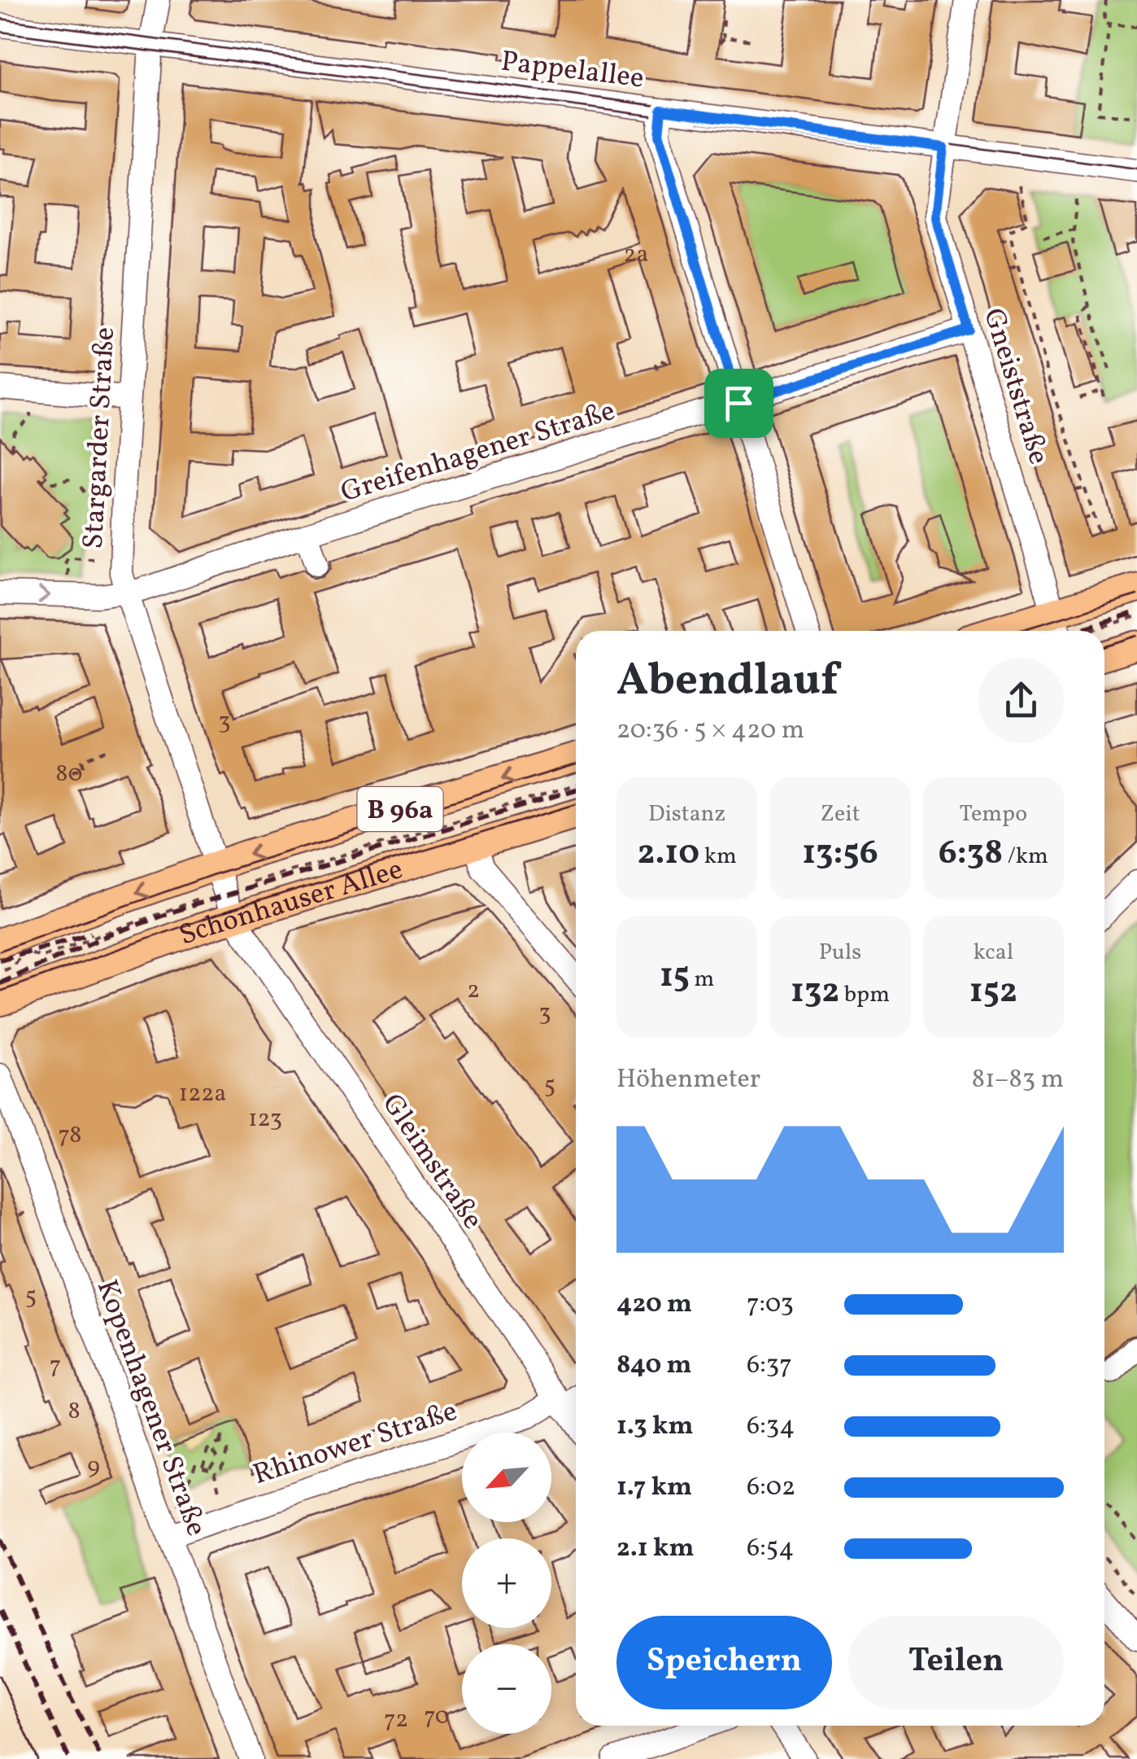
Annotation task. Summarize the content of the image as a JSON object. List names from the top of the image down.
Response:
{
  "streets": {
    "main road": ["B 96a", "Schönhauser Allee"],
    "street": [
      "Pappelallee",
      "Gneiststraße",
      "Stargarder Straße",
      "Greifenhagener Straße",
      "Gleimstraße",
      "Kopenhagener Straße",
      "Rhinower Straße"
    ]
  },
  "crossings": [
    ["Pappelallee", "Gneiststraße"],
    ["Pappelallee", "Stargarder Straße"],
    ["Gneiststraße", "Greifenhagener Straße"],
    ["Stargarder Straße", "Greifenhagener Straße"],
    ["Stargarder Straße", "Schönhauser Allee"],
    ["Stargarder Straße", "Gleimstraße"],
    ["Schönhauser Allee", "Gleimstraße"],
    ["Gleimstraße", "Rhinower Straße"],
    ["Kopenhagener Straße", "Rhinower Straße"]
  ],
  "house_numbers": [
    "2a",
    "3",
    "80",
    "2",
    "3",
    "5",
    "122a",
    "123",
    "78",
    "5",
    "7",
    "8",
    "9",
    "70",
    "72"
  ],
  "north": "bottom left",
  "page": {
    "heading": ["Abendlauf", "20:36 · 5 × 420 m"],
    "stats": [
      ["Distanz", "2.10 km"],
      ["Zeit", "13:56"],
      ["Tempo", "6:38 /km"],
      ["15 m"],
      ["Puls", "132 bpm"],
      ["kcal", "152"]
    ],
    "chart": ["Höhenmeter", "81–83 m"],
    "list": [
      {
        "name": "420 m",
        "note": "7:03"
      },
      {
        "name": "840 m",
        "note": "6:37"
      },
      {
        "name": "1.3 km",
        "note": "6:34"
      },
      {
        "name": "1.7 km",
        "note": "6:02"
      },
      {
        "name": "2.1 km",
        "note": "6:54"
      }
    ],
    "map_buttons": ["+", "−"],
    "buttons": ["Speichern", "Teilen"]
  }
}
